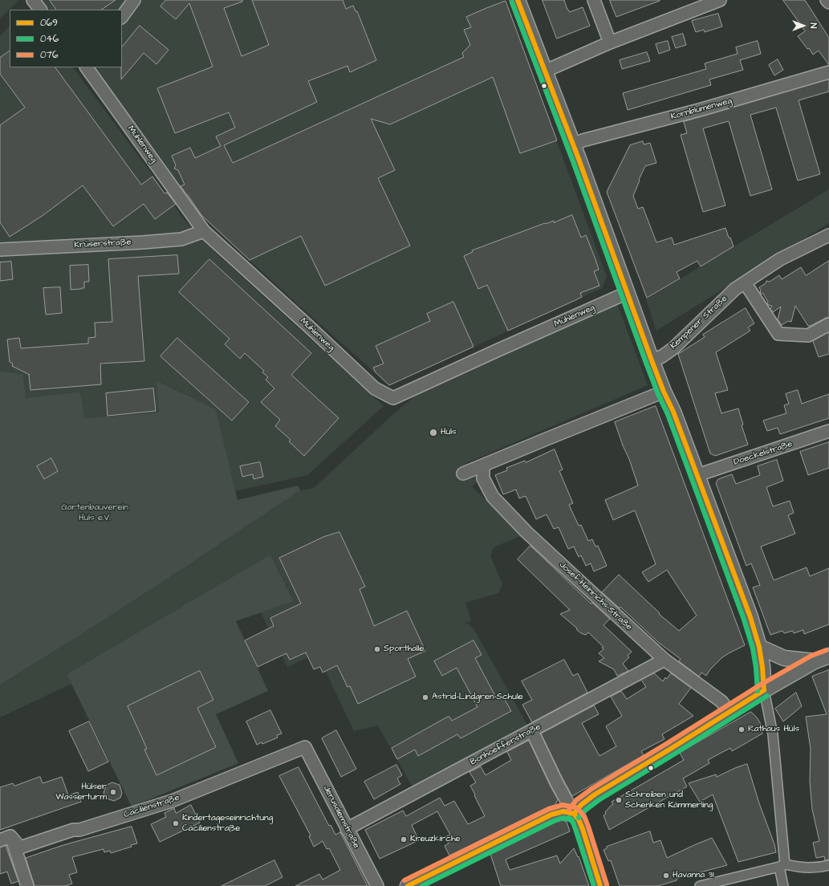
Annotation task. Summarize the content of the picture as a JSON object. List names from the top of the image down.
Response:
{
  "streets": {
    "street": [
      "Kornblumenweg",
      "Mühlenweg",
      "Krüserstraße",
      "Kempener Straße",
      "Doeckelstraße",
      "Josef-Heinrichs-Straße",
      "Bonhoefferstraße",
      "Cäcilienstraße",
      "Jerusalemstraße"
    ]
  },
  "crossings": [
    ["Mühlenweg", "Krüserstraße"],
    ["Josef-Heinrichs-Straße", "Bonhoefferstraße"],
    ["Bonhoefferstraße", "Jerusalemstraße"],
    ["Cäcilienstraße", "Jerusalemstraße"]
  ],
  "parks": ["Gartenbauverein Hüls e.V."],
  "places": [
    "Hüls",
    "Sporthalle",
    "Astrid-Lindgren-Schule",
    "Rathaus Hüls",
    "Hülser Wasserturm",
    "Schreiben und Schenken Kämmerling",
    "Kindertageseinrichtung Cäcilienstraße",
    "Kreuzkirche",
    "Havanna 31"
  ],
  "lines": ["transit line 069", "transit line 046", "transit line 076"],
  "legend": ["069", "046", "076"],
  "north": "right"
}
